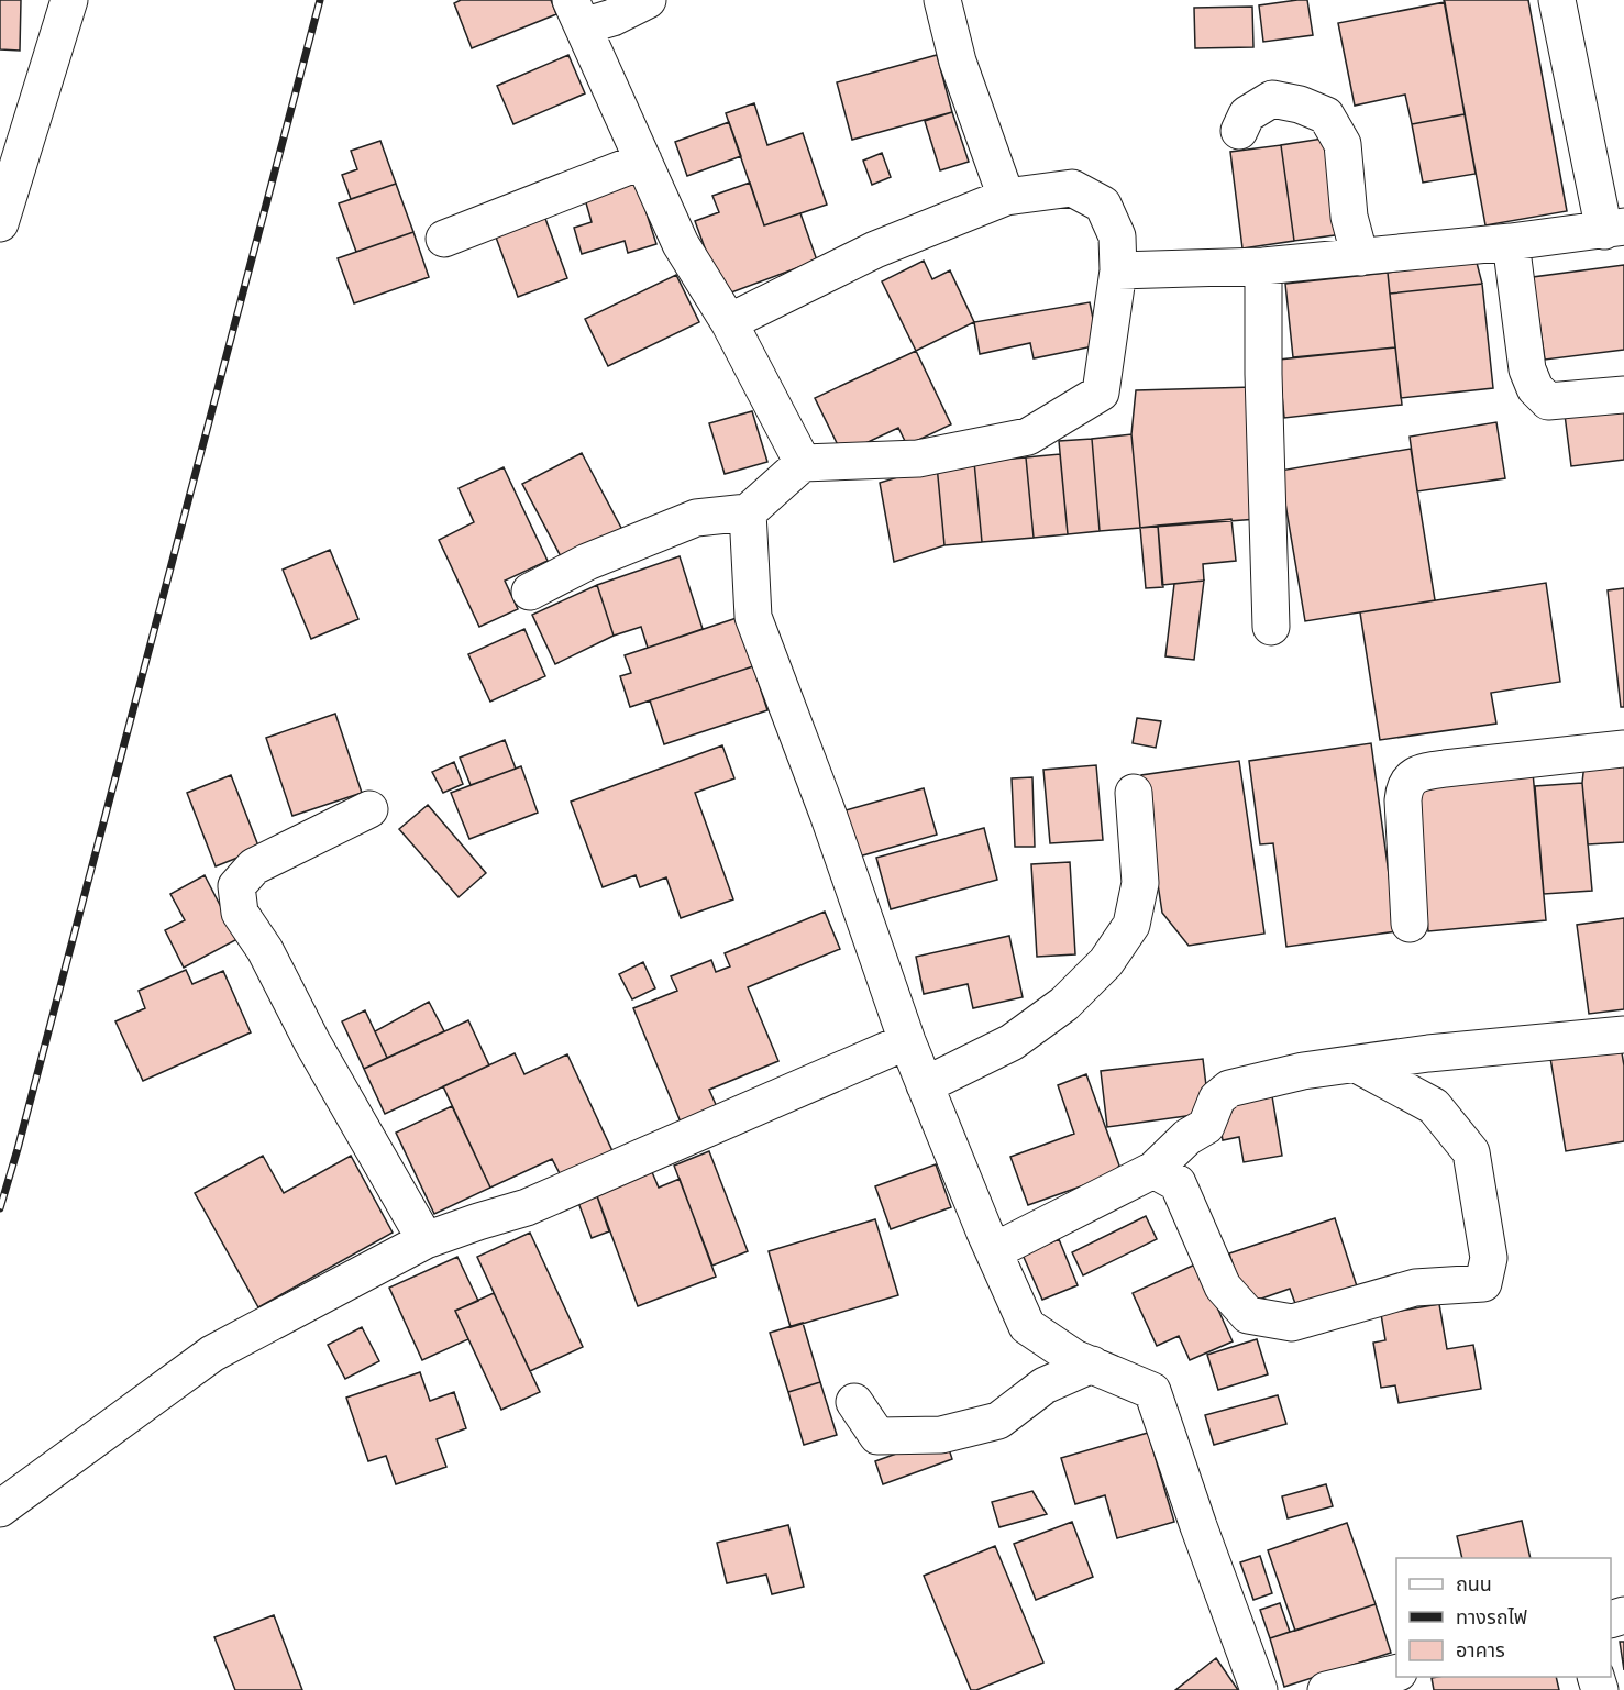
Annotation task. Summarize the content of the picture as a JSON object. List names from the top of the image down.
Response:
{
  "legend": ["ถนน", "ทางรถไฟ", "อาคาร"]
}
